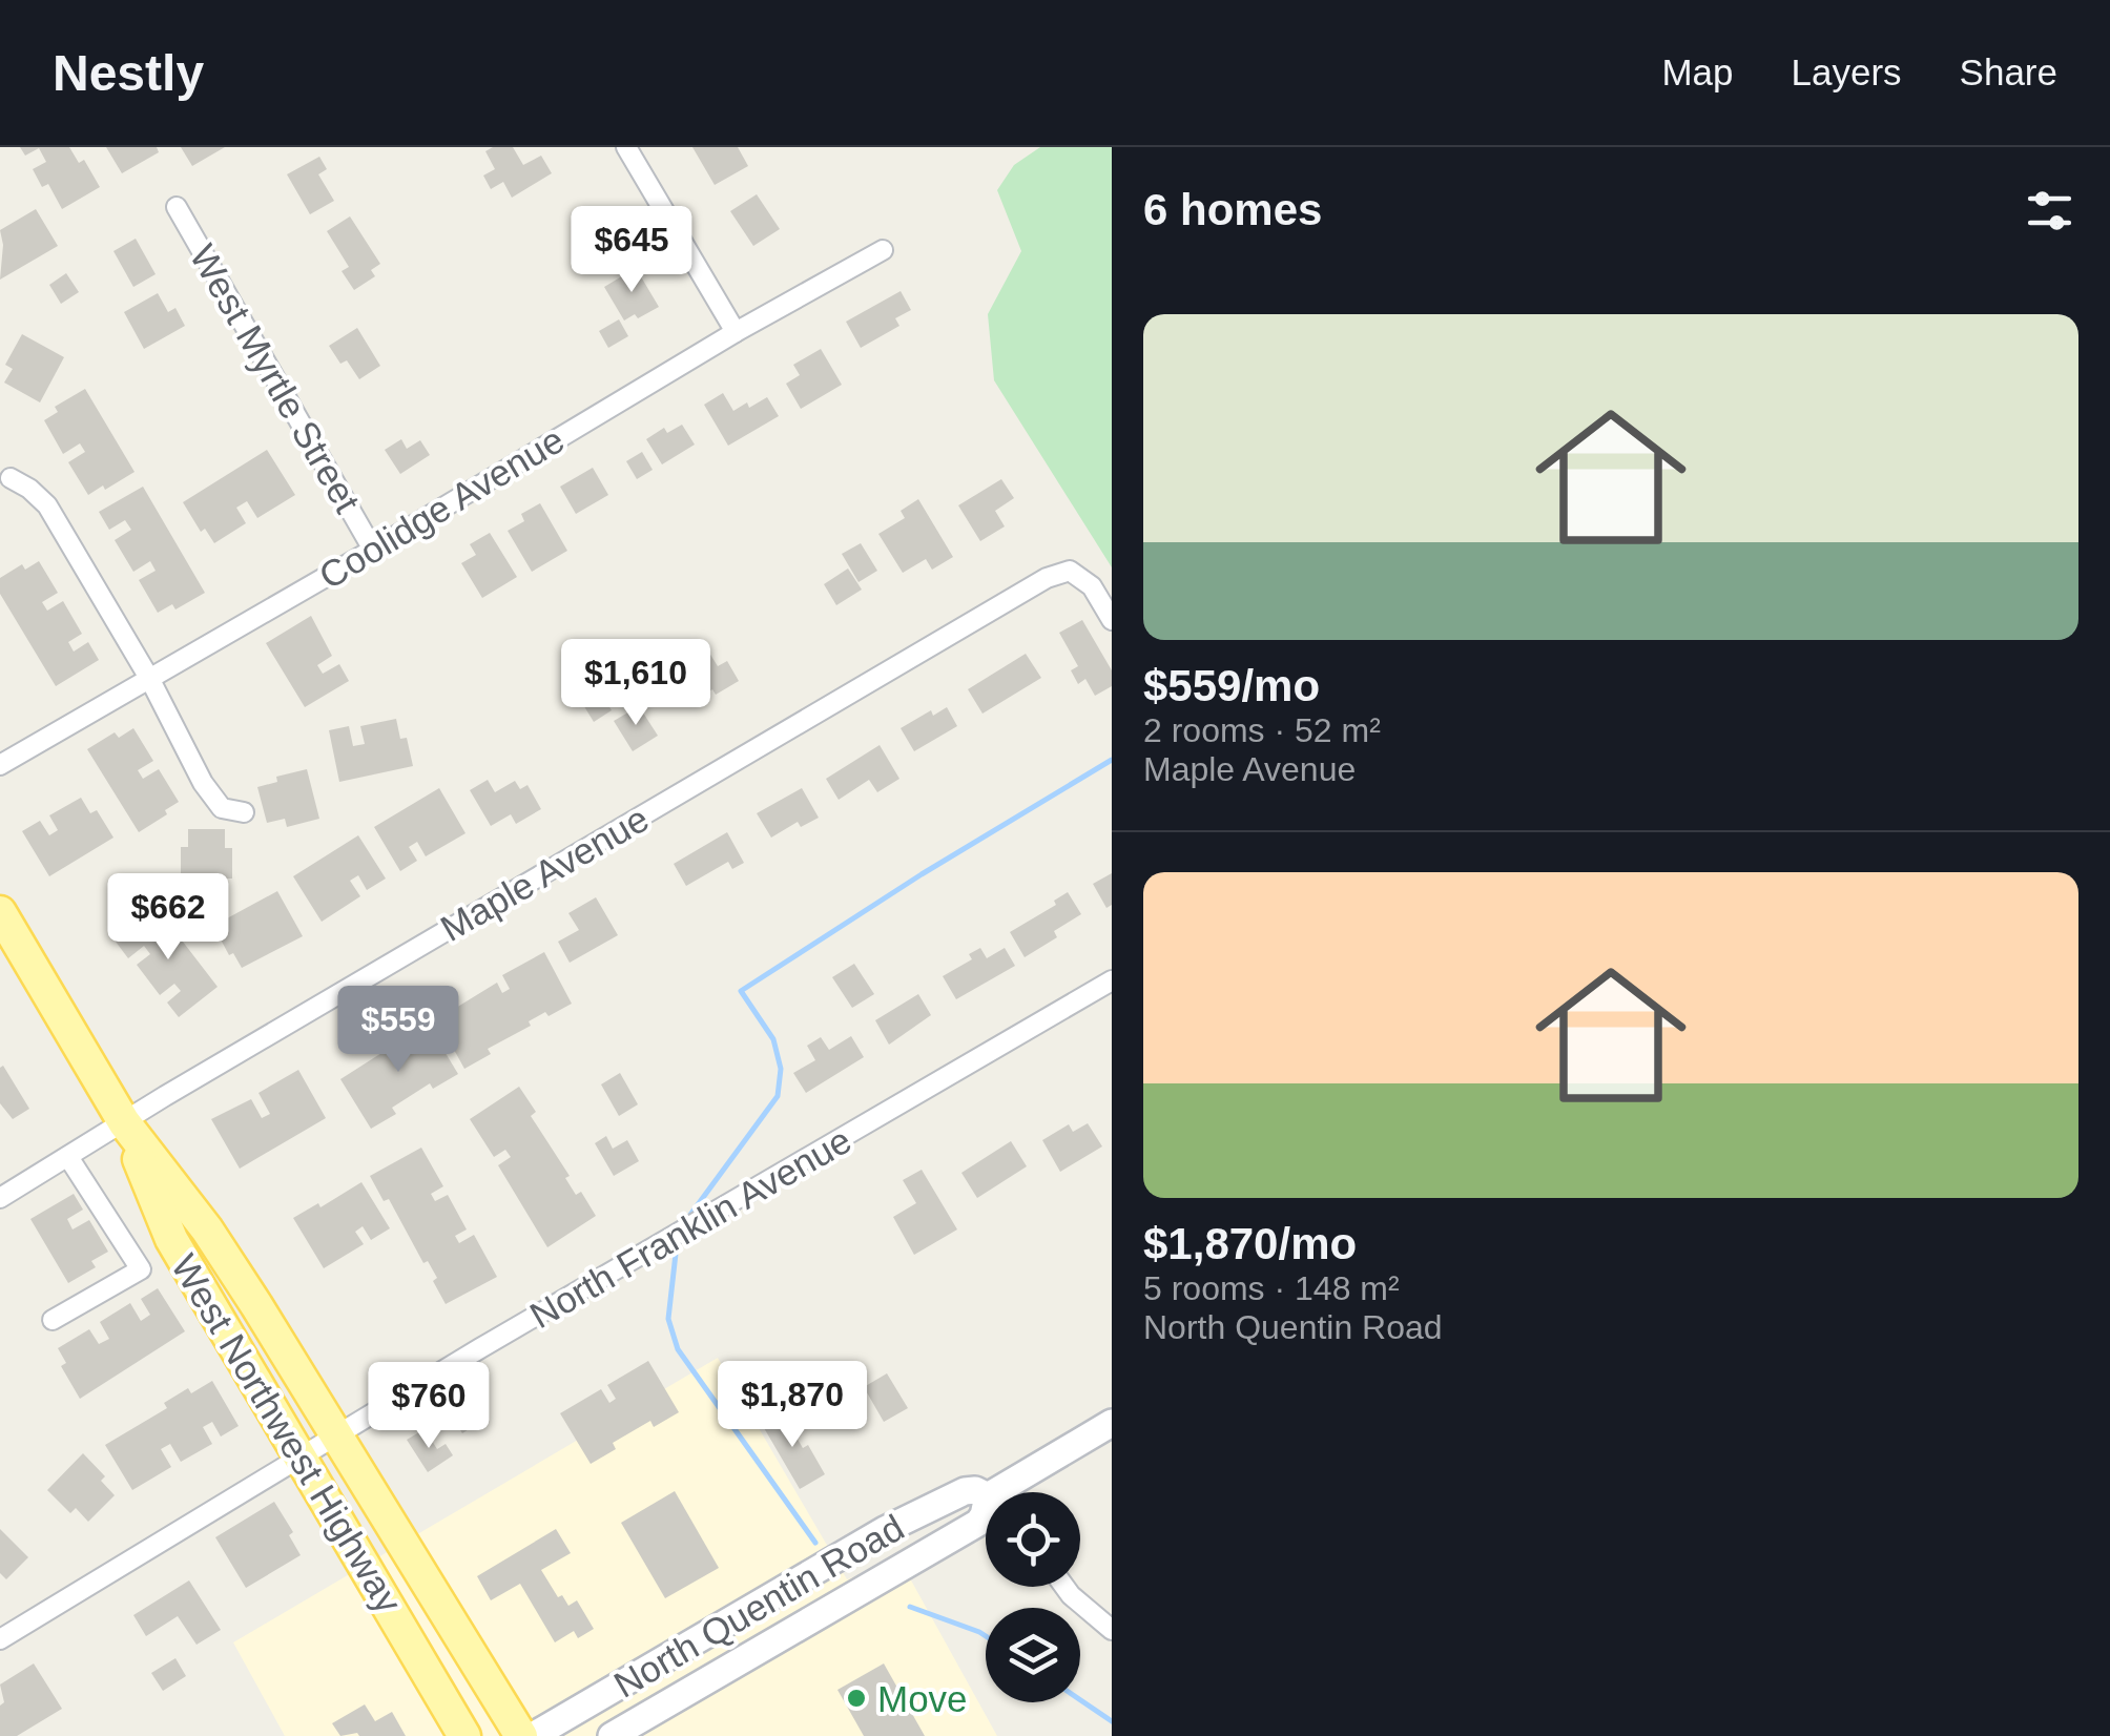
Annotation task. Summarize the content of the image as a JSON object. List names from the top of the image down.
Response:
{
  "streets": {
    "main road": ["West Northwest Highway", "North Quentin Road"],
    "street": [
      "West Myrtle Street",
      "Coolidge Avenue",
      "Maple Avenue",
      "North Franklin Avenue"
    ]
  },
  "crossings": [
    ["West Myrtle Street", "Coolidge Avenue"],
    ["Maple Avenue", "West Northwest Highway"],
    ["North Franklin Avenue", "West Northwest Highway"]
  ],
  "places": ["Move"],
  "page": {
    "header": "Nestly",
    "nav": ["Map", "Layers", "Share"],
    "heading": "6 homes",
    "price": [
      "$645",
      "$1,610",
      "$662",
      "$559",
      "$1,870",
      "$760"
    ],
    "list": [
      {
        "name": "$559/mo",
        "note": "2 rooms · 52 m² · Maple Avenue"
      },
      {
        "name": "$1,870/mo",
        "note": "5 rooms · 148 m² · North Quentin Road"
      }
    ]
  }
}
